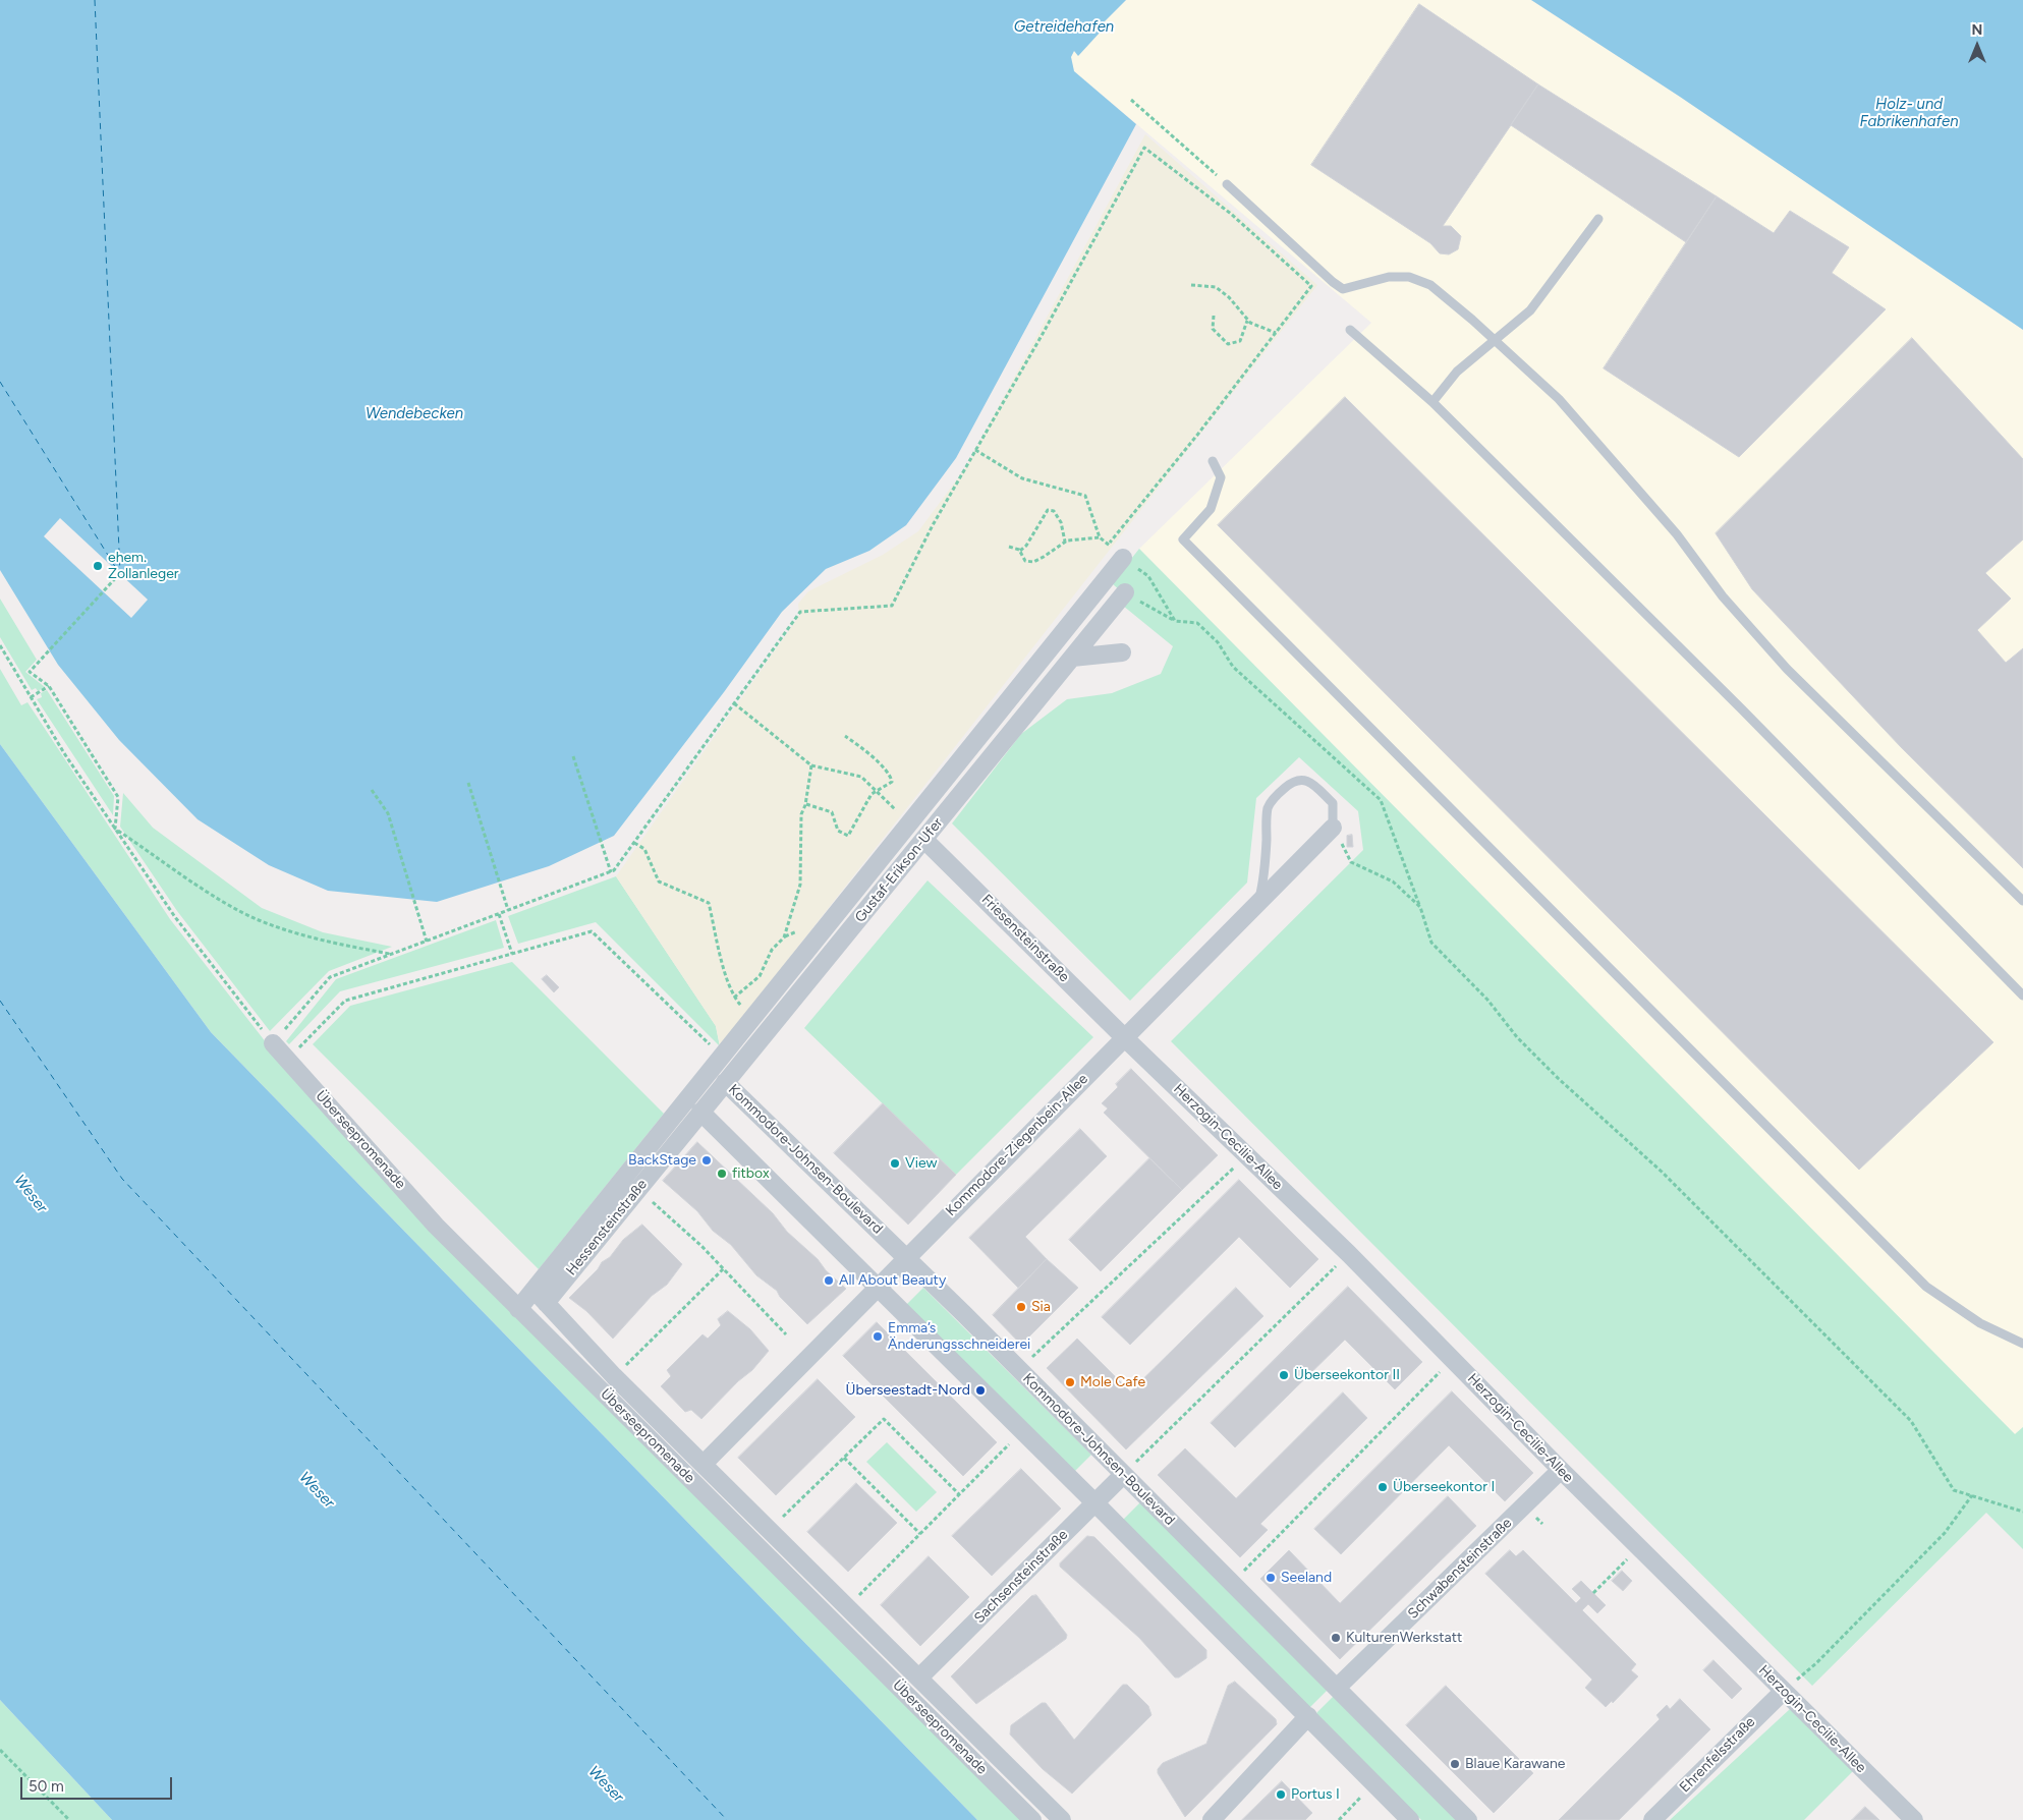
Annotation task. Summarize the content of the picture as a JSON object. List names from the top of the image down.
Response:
{
  "streets": {
    "street": [
      "Gustaf-Erikson-Ufer",
      "Friesensteinstraße",
      "Herzogin-Cecilie-Allee",
      "Überseepromenade",
      "Kommodore-Ziegenbein-Allee",
      "Kommodore-Johnsen-Boulevard",
      "Hessensteinstraße",
      "Schwabensteinstraße",
      "Sachsensteinstraße",
      "Ehrenfelsstraße"
    ]
  },
  "crossings": [
    ["Gustaf-Erikson-Ufer", "Friesensteinstraße"],
    ["Gustaf-Erikson-Ufer", "Kommodore-Johnsen-Boulevard"],
    ["Gustaf-Erikson-Ufer", "Hessensteinstraße"],
    ["Friesensteinstraße", "Herzogin-Cecilie-Allee"],
    ["Friesensteinstraße", "Kommodore-Ziegenbein-Allee"],
    ["Herzogin-Cecilie-Allee", "Kommodore-Ziegenbein-Allee"],
    ["Herzogin-Cecilie-Allee", "Schwabensteinstraße"],
    ["Herzogin-Cecilie-Allee", "Ehrenfelsstraße"],
    ["Überseepromenade", "Kommodore-Ziegenbein-Allee"],
    ["Überseepromenade", "Hessensteinstraße"],
    ["Überseepromenade", "Sachsensteinstraße"],
    ["Kommodore-Ziegenbein-Allee", "Kommodore-Johnsen-Boulevard"],
    ["Kommodore-Johnsen-Boulevard", "Hessensteinstraße"],
    ["Kommodore-Johnsen-Boulevard", "Schwabensteinstraße"],
    ["Kommodore-Johnsen-Boulevard", "Sachsensteinstraße"]
  ],
  "water": [
    "Getreidehafen",
    "Holz- und Fabrikenhafen",
    "Wendebecken",
    "Weser"
  ],
  "places": [
    "ehem. Zollanleger",
    "BackStage",
    "View",
    "fitbox",
    "All About Beauty",
    "Sia",
    "Emma’s Änderungsschneiderei",
    "Überseekontor II",
    "Mole Cafe",
    "Überseestadt-Nord",
    "Überseekontor I",
    "Seeland",
    "KulturenWerkstatt",
    "Blaue Karawane",
    "Portus I"
  ],
  "scale_bar": "50 m",
  "north": "top"
}
